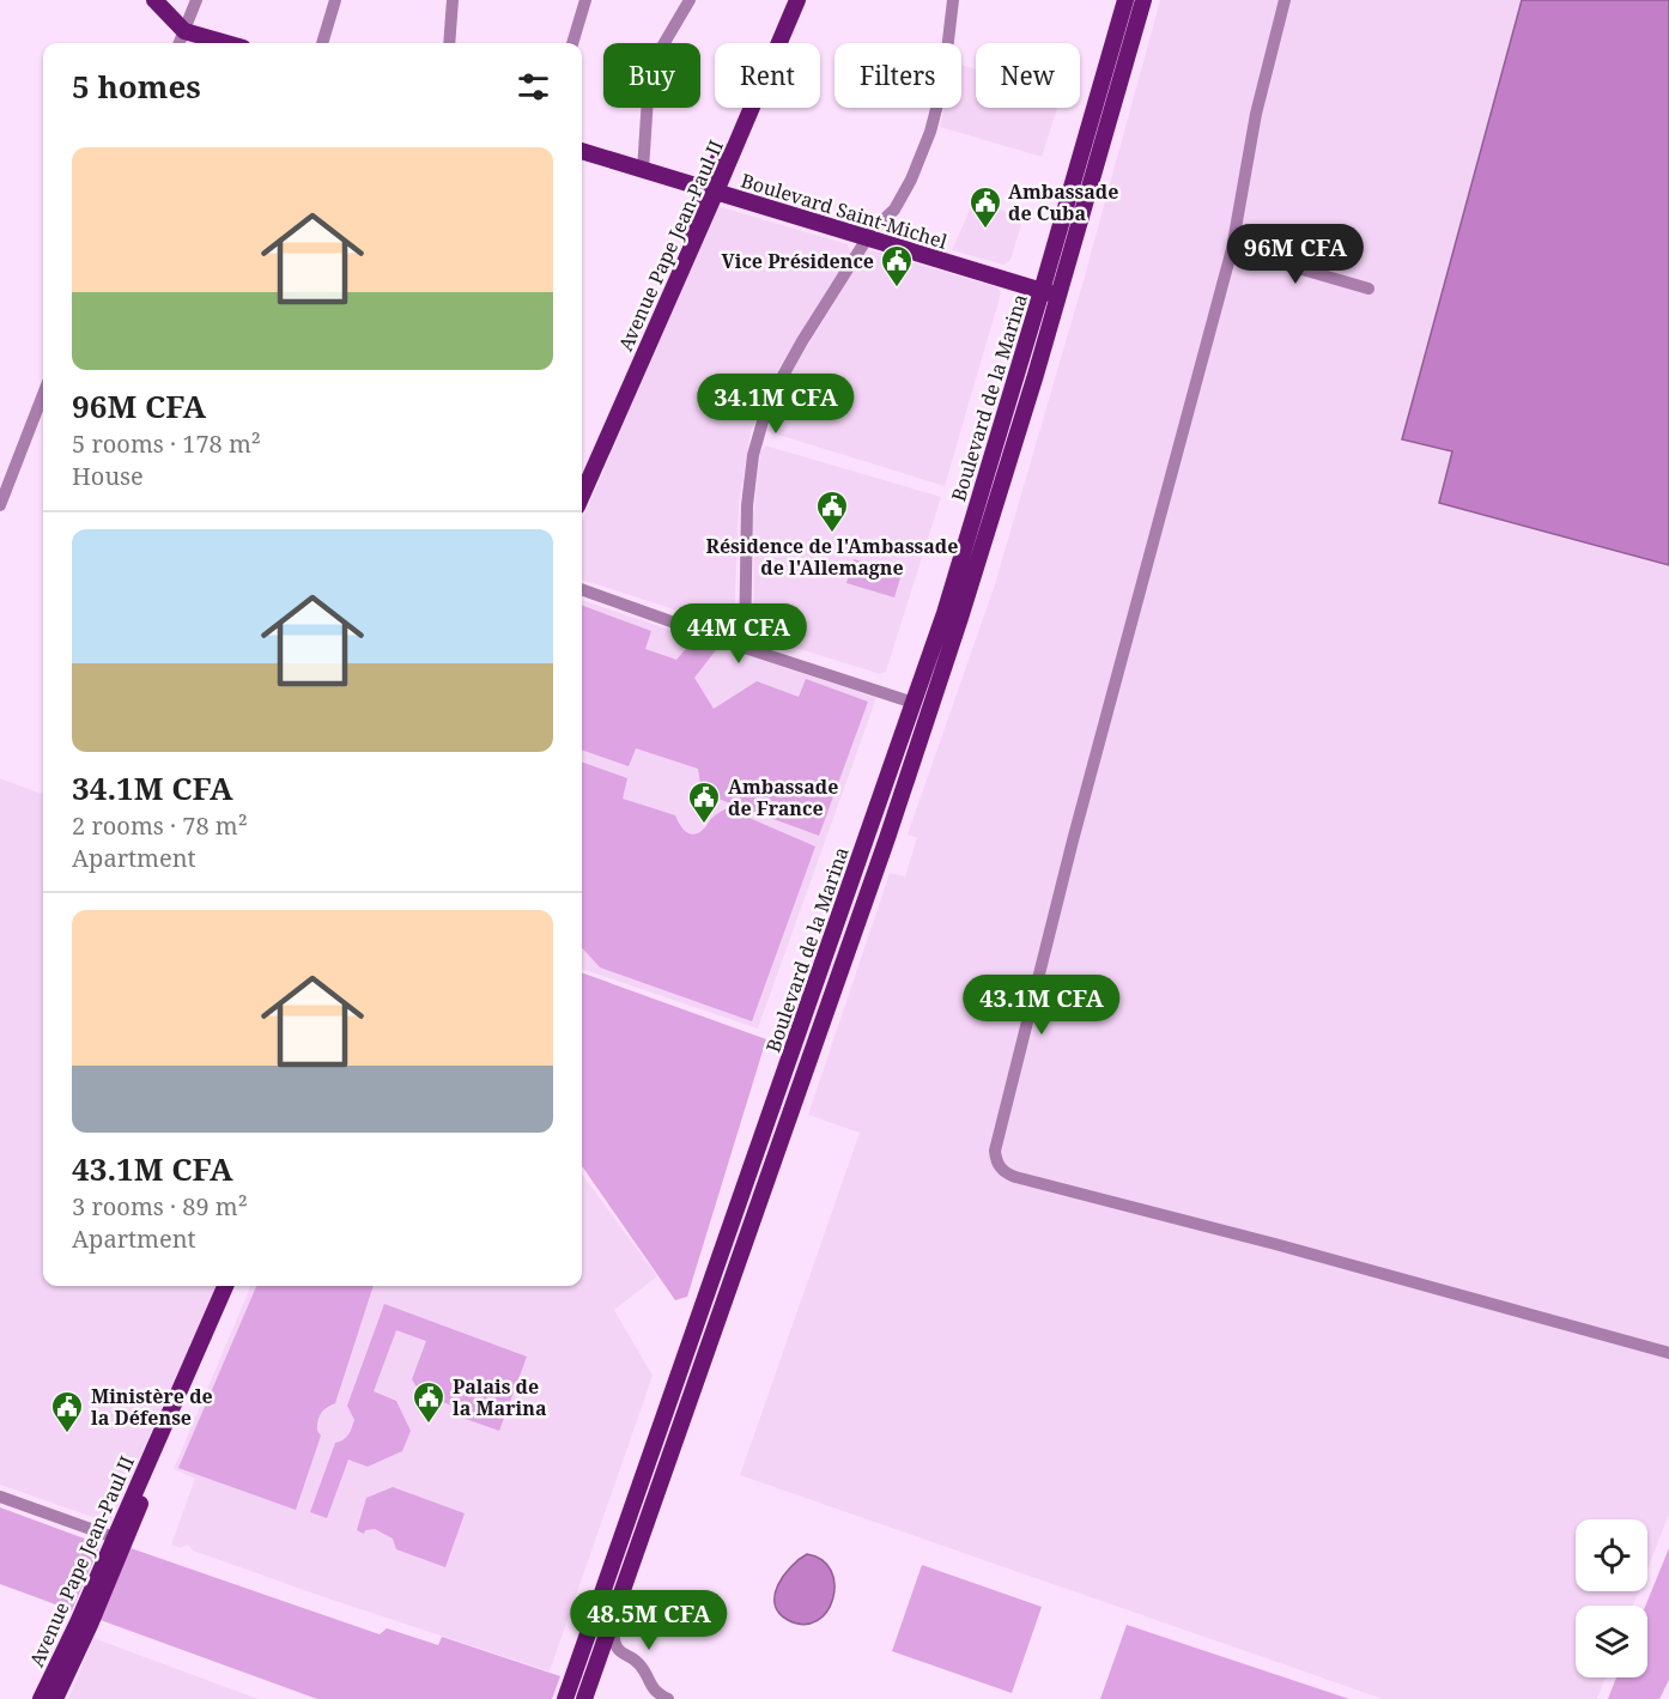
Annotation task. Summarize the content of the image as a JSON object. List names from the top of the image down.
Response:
{
  "streets": {
    "main road": ["Boulevard Saint-Michel", "Avenue Pape Jean-Paul II", "Boulevard de la Marina"]
  },
  "crossings": [
    ["Boulevard Saint-Michel", "Avenue Pape Jean-Paul II"],
    ["Boulevard Saint-Michel", "Boulevard de la Marina"]
  ],
  "places": {
    "public building": [
      "Ambassade de Cuba",
      "Vice Présidence",
      "Résidence de l'Ambassade de l'Allemagne",
      "Ambassade de France",
      "Palais de la Marina",
      "Ministère de la Défense"
    ]
  },
  "page": {
    "chip": [
      "Buy",
      "Rent",
      "Filters",
      "New"
    ],
    "heading": "5 homes",
    "list": [
      {
        "name": "96M CFA",
        "note": "5 rooms · 178 m² · House"
      },
      {
        "name": "34.1M CFA",
        "note": "2 rooms · 78 m² · Apartment"
      },
      {
        "name": "43.1M CFA",
        "note": "3 rooms · 89 m² · Apartment"
      }
    ],
    "price": [
      "96M CFA",
      "34.1M CFA",
      "44M CFA",
      "43.1M CFA",
      "48.5M CFA"
    ]
  }
}
